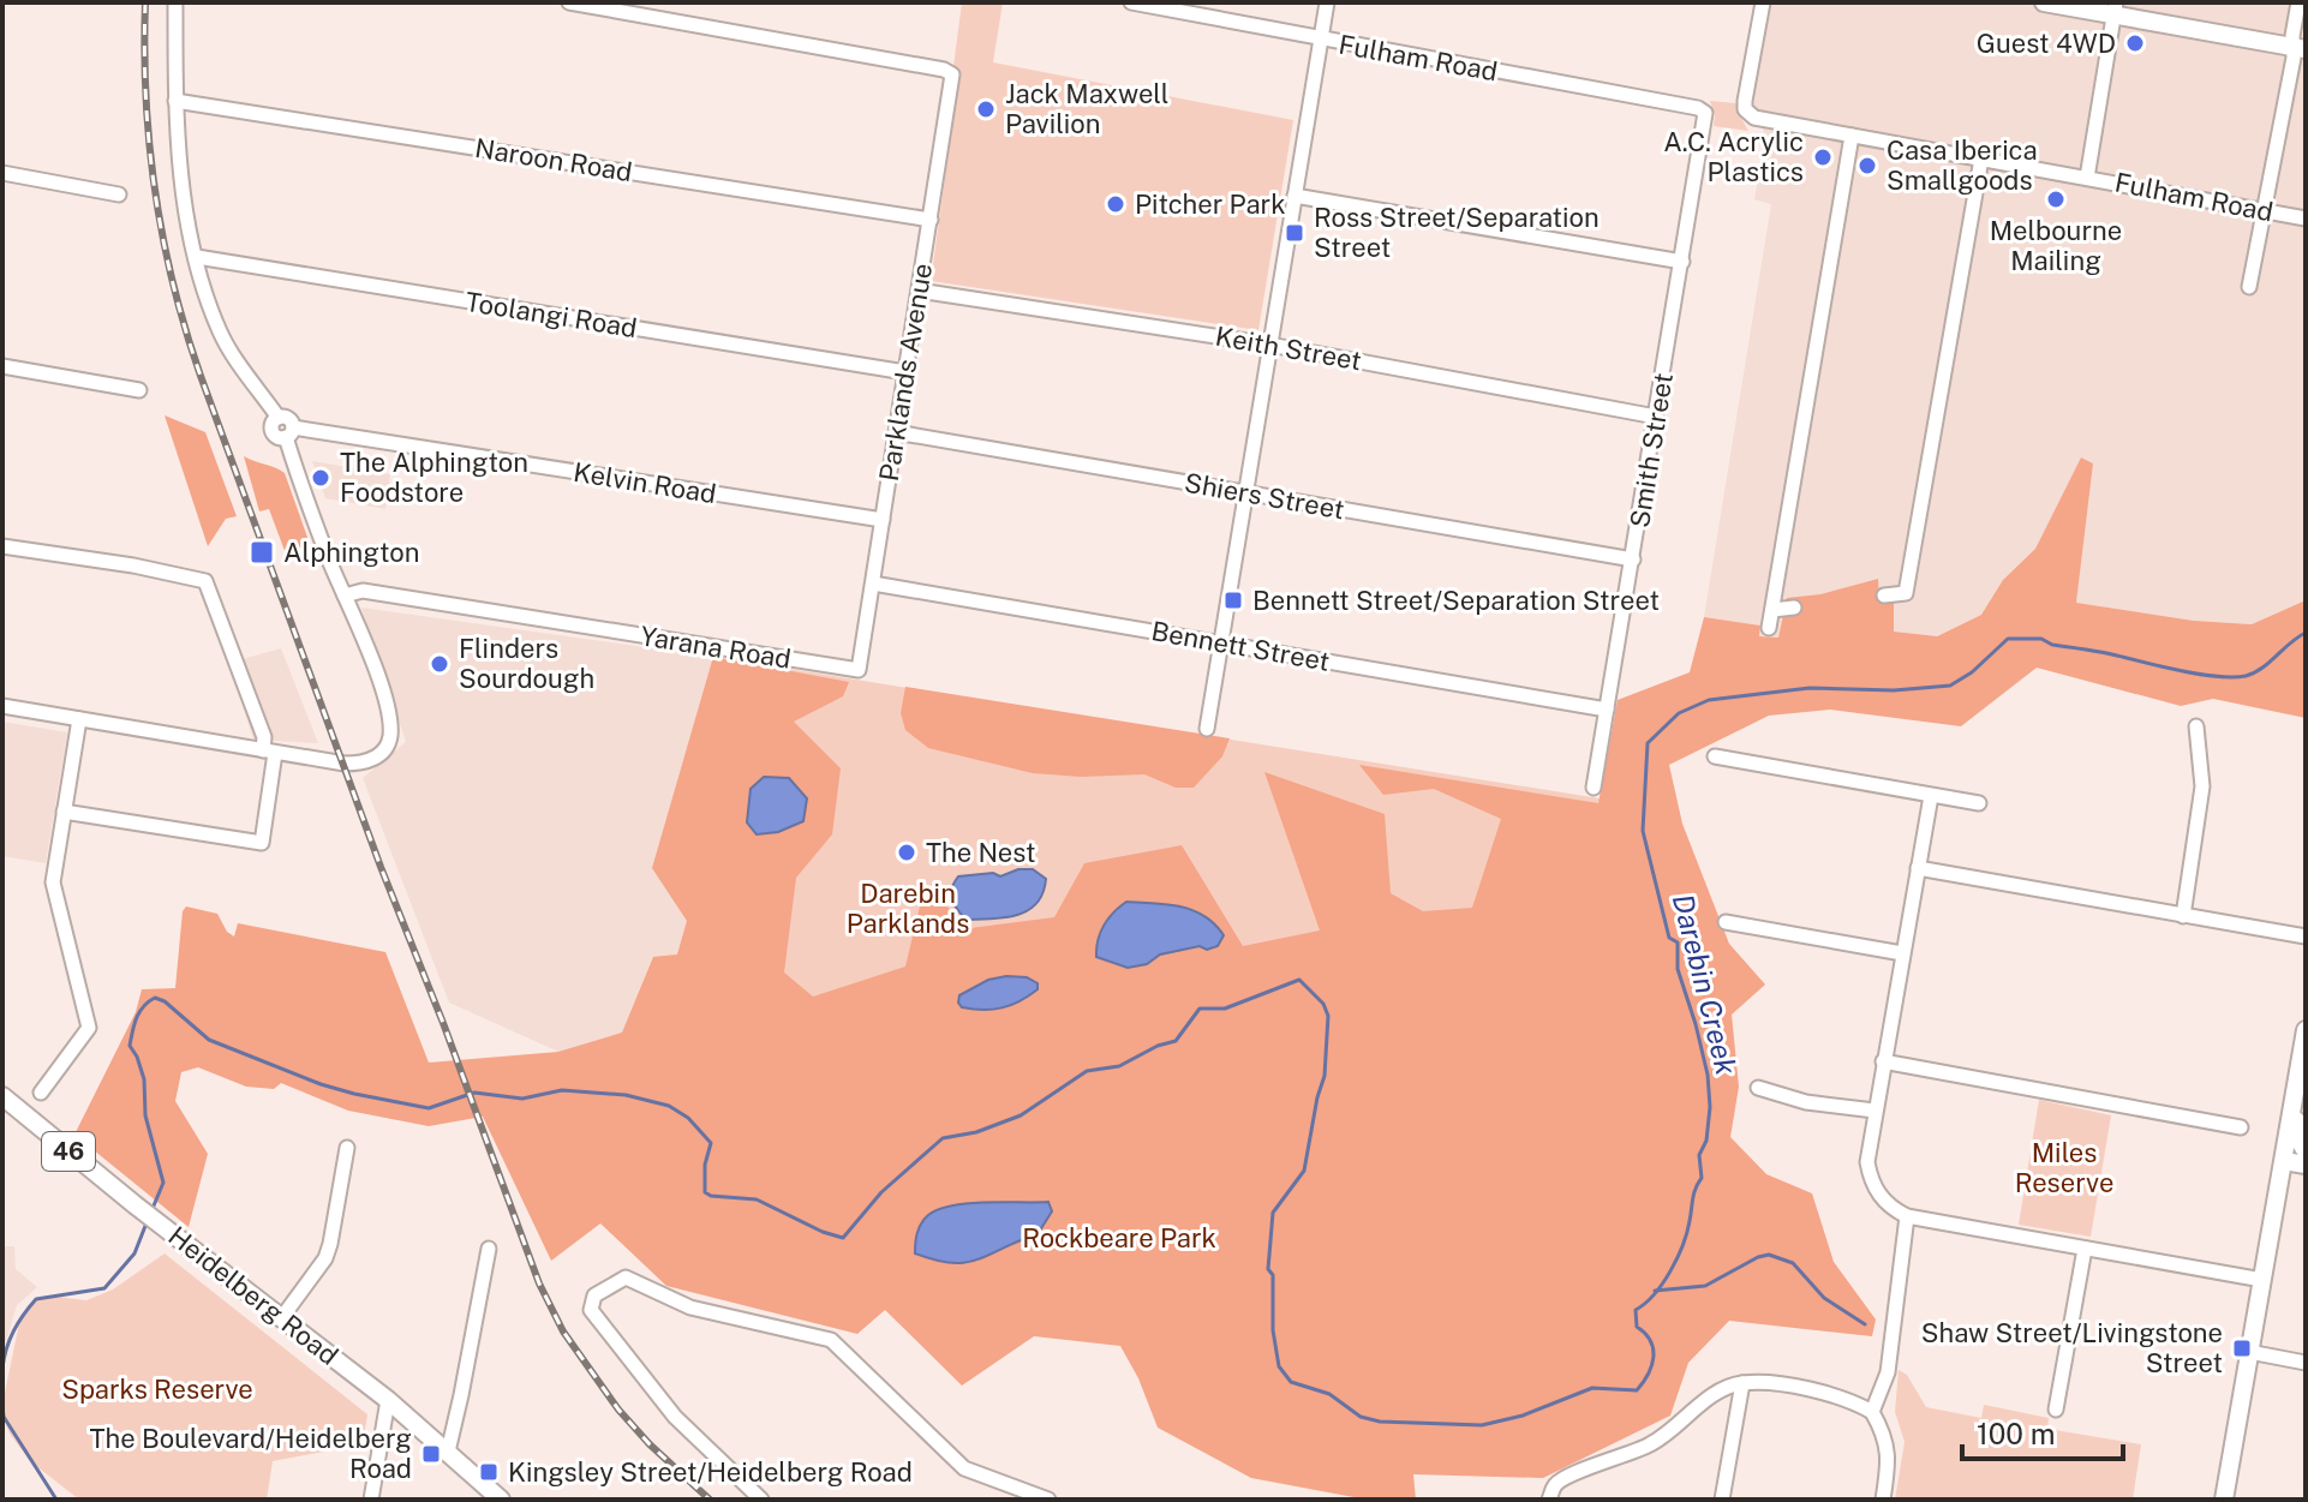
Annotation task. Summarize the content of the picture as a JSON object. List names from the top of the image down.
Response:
{
  "streets": {
    "main road": ["46", "Heidelberg Road"],
    "street": [
      "Fulham Road",
      "Naroon Road",
      "Toolangi Road",
      "Keith Street",
      "Parklands Avenue",
      "Smith Street",
      "Kelvin Road",
      "Shiers Street",
      "Bennett Street",
      "Yarana Road"
    ]
  },
  "crossings": [
    ["Fulham Road", "Smith Street"],
    ["Naroon Road", "Parklands Avenue"],
    ["Toolangi Road", "Parklands Avenue"],
    ["Keith Street", "Parklands Avenue"],
    ["Keith Street", "Smith Street"],
    ["Parklands Avenue", "Kelvin Road"],
    ["Parklands Avenue", "Shiers Street"],
    ["Parklands Avenue", "Bennett Street"],
    ["Parklands Avenue", "Yarana Road"],
    ["Smith Street", "Shiers Street"],
    ["Smith Street", "Bennett Street"]
  ],
  "water": ["Darebin Creek"],
  "parks": [
    "Darebin Parklands",
    "Miles Reserve",
    "Rockbeare Park",
    "Sparks Reserve"
  ],
  "places": {
    "other": [
      "Guest 4WD",
      "Jack Maxwell Pavilion",
      "A.C. Acrylic Plastics",
      "Casa Iberica Smallgoods",
      "Melbourne Mailing",
      "Pitcher Park",
      "The Alphington Foodstore",
      "Flinders Sourdough",
      "The Nest"
    ],
    "transit": [
      "Ross Street/Separation Street",
      "Alphington",
      "Bennett Street/Separation Street",
      "Shaw Street/Livingstone Street",
      "The Boulevard/Heidelberg Road",
      "Kingsley Street/Heidelberg Road"
    ]
  },
  "scale_bar": "100 m"
}
